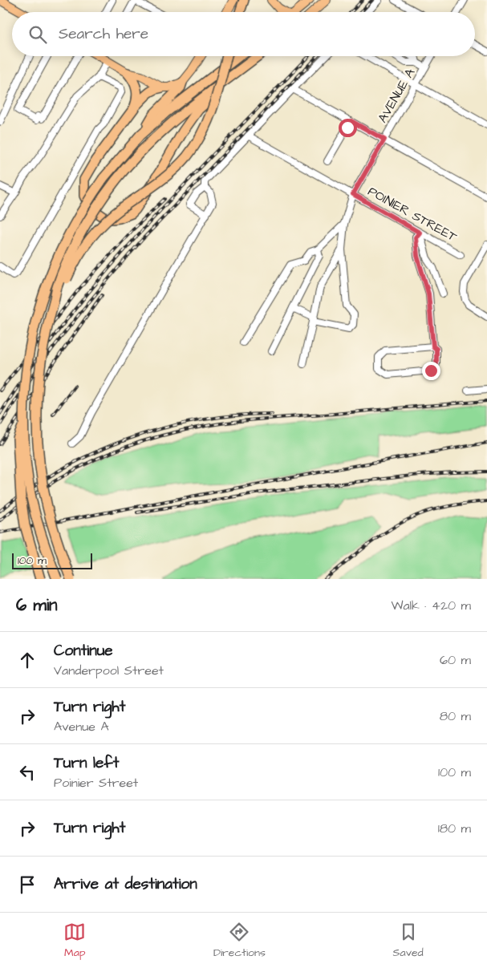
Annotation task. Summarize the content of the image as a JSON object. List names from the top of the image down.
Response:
{
  "streets": {
    "street": ["AVENUE A", "POINIER STREET"]
  },
  "crossings": [
    ["AVENUE A", "POINIER STREET"]
  ],
  "scale_bar": "100 m",
  "page": {
    "search": "Search here",
    "scale": "100 m",
    "heading": ["6 min", "Walk · 420 m"],
    "list": [
      ["Continue", "Vanderpool Street", "60 m"],
      ["Turn right", "Avenue A", "80 m"],
      ["Turn left", "Poinier Street", "100 m"],
      ["Turn right", "180 m"],
      "Arrive at destination"
    ],
    "nav": ["Map", "Directions", "Saved"]
  }
}
